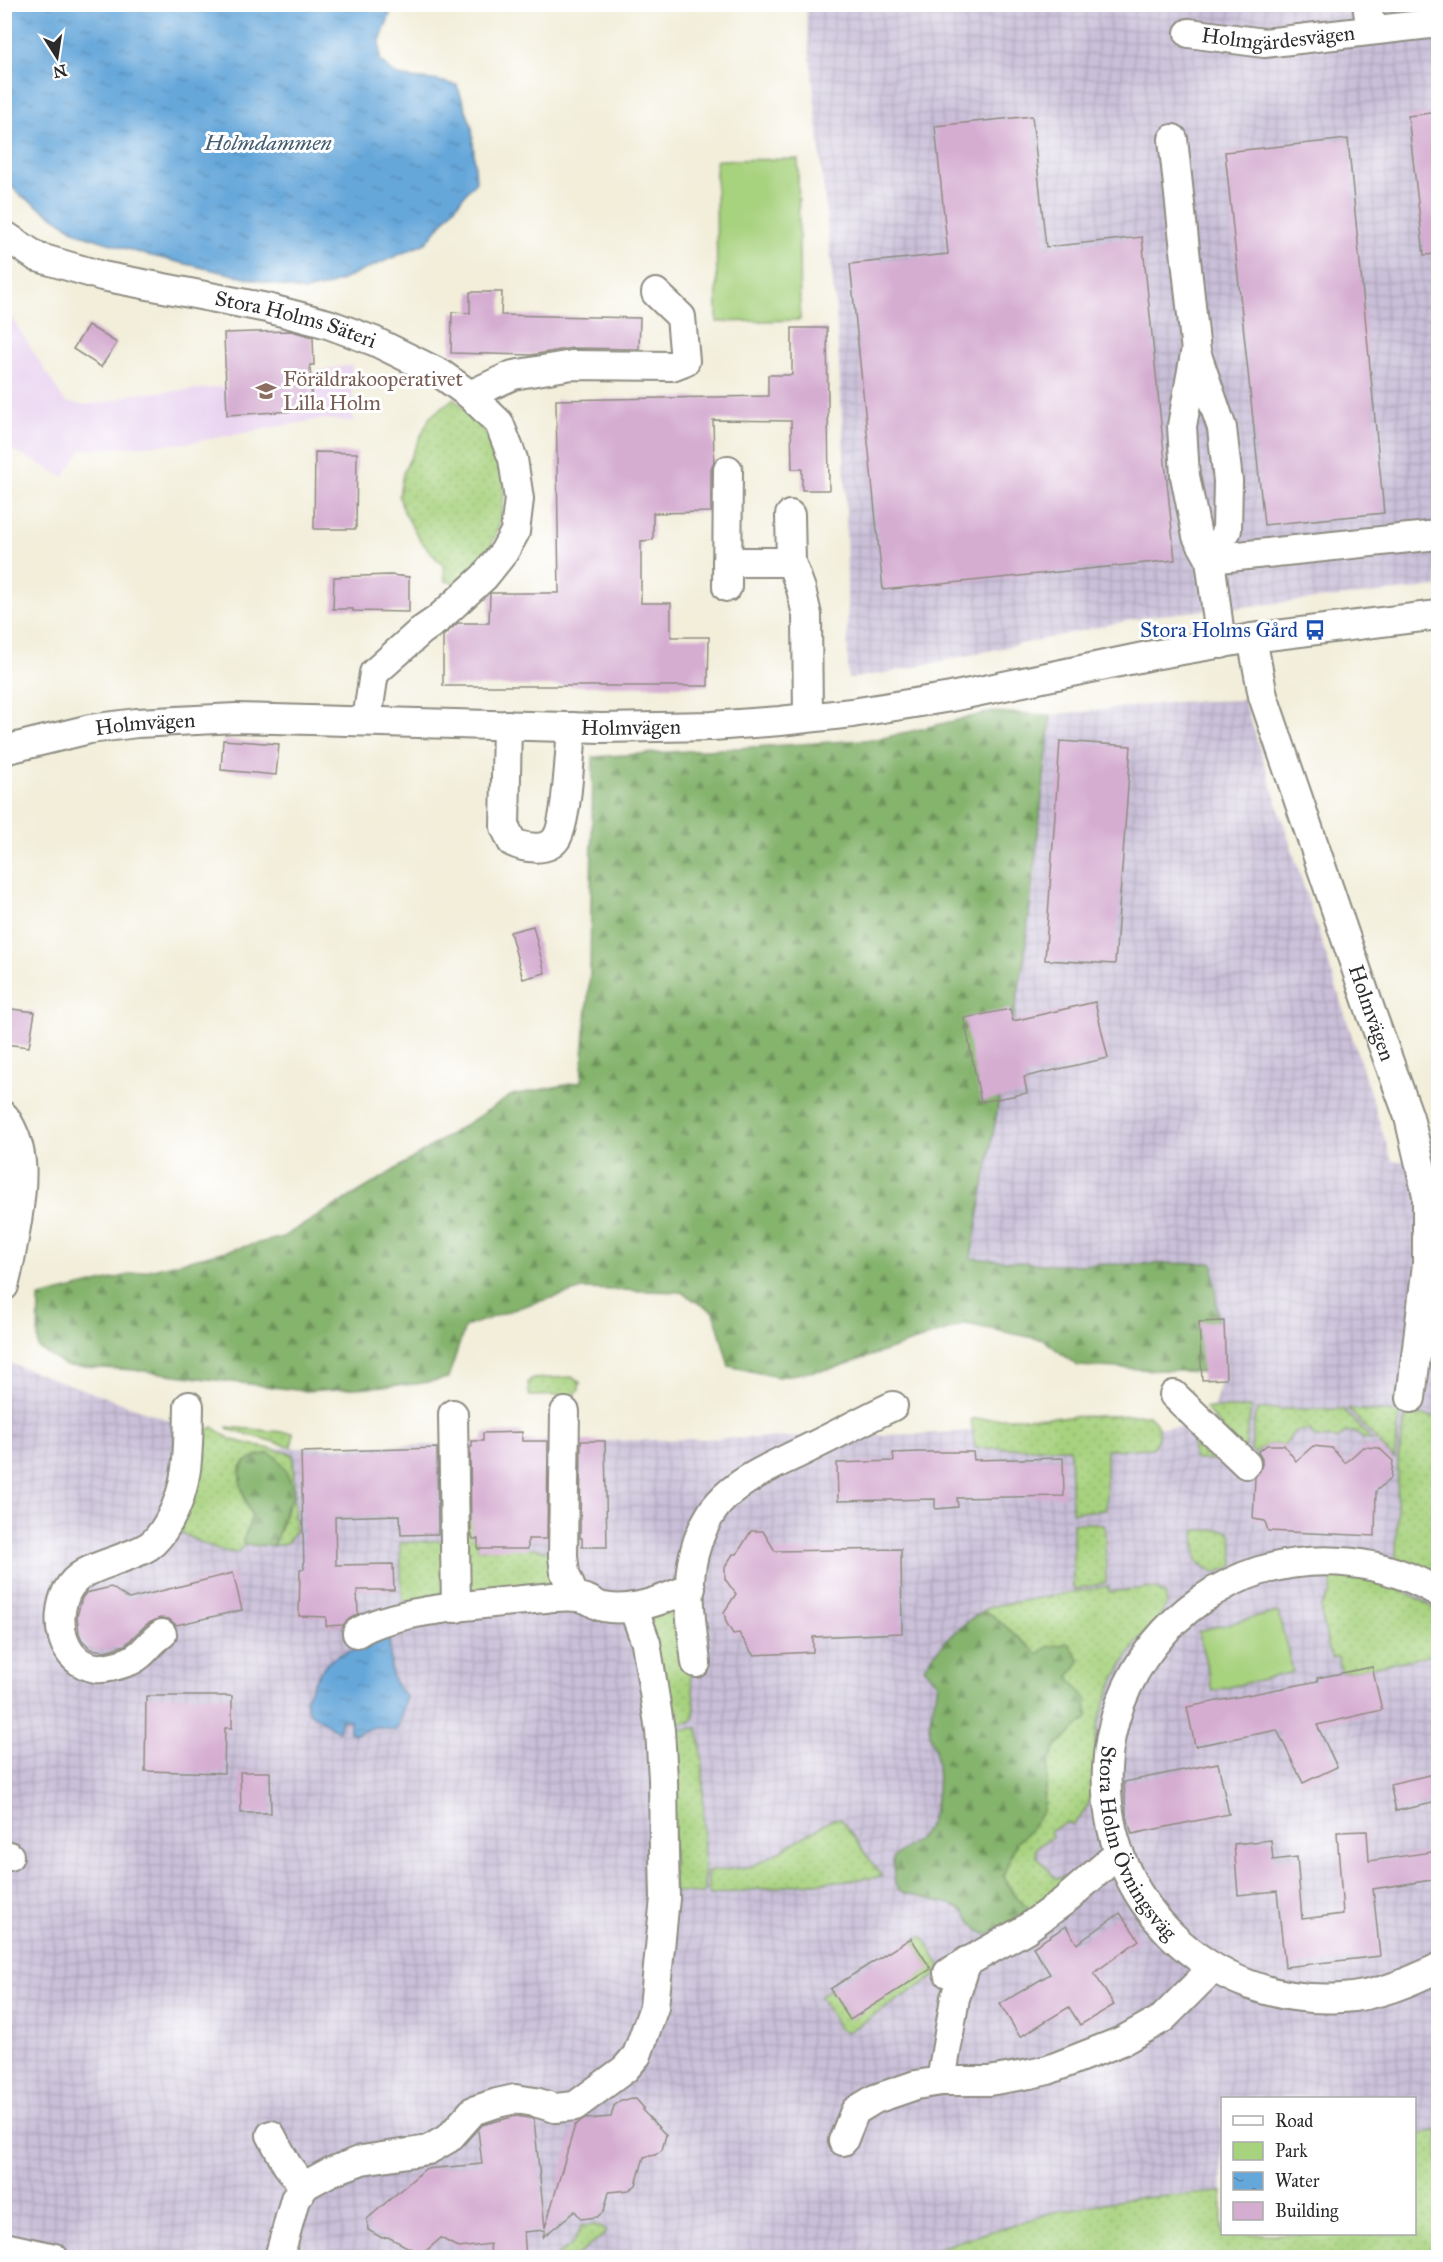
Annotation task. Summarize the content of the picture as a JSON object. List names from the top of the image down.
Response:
{
  "streets": {
    "street": [
      "Holmgärdesvägen",
      "Stora Holms Säteri",
      "Holmvägen",
      "Stora Holm Övningsväg"
    ]
  },
  "crossings": [
    ["Stora Holms Säteri", "Holmvägen"]
  ],
  "water": ["Holmdammen"],
  "places": {
    "school or university": ["Föräldrakooperativet Lilla Holm"],
    "bus stop": ["Stora Holms Gård"]
  },
  "legend": [
    "Road",
    "Park",
    "Water",
    "Building"
  ],
  "north": "bottom"
}
